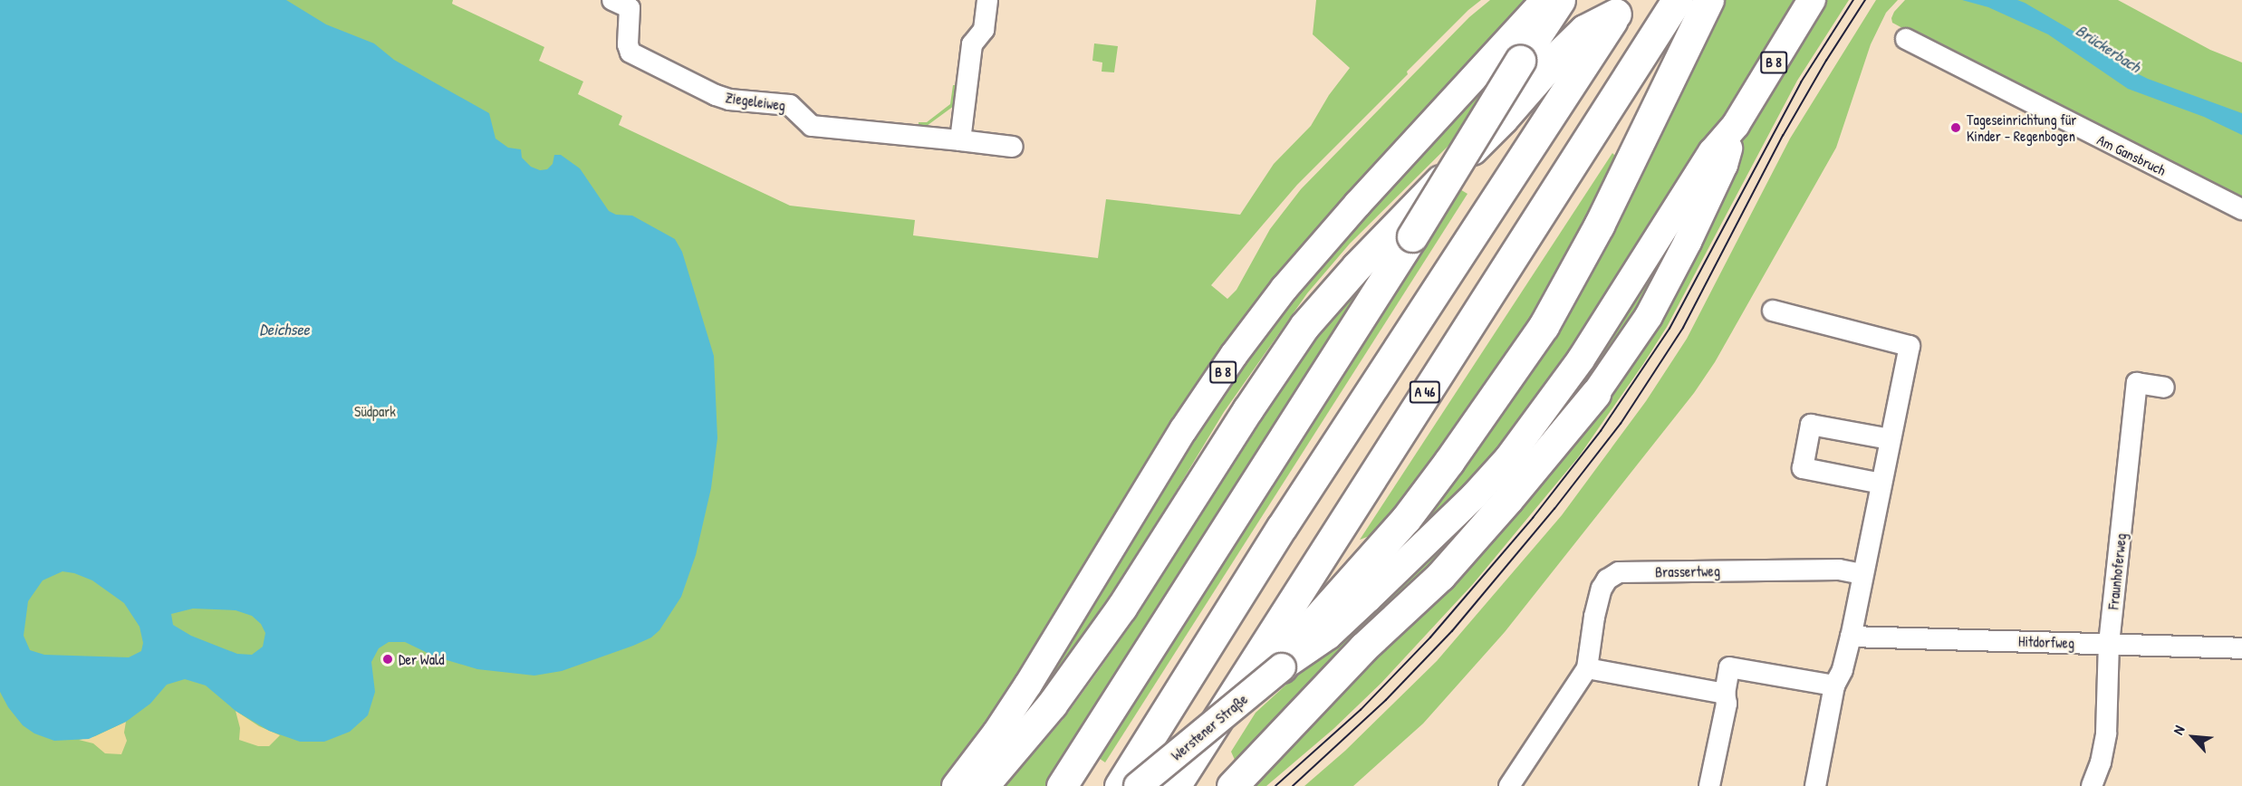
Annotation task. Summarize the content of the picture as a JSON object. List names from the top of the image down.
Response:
{
  "streets": {
    "highway": ["A 46"],
    "main road": ["B 8", "Werstener Straße"],
    "street": [
      "Ziegeleiweg",
      "Am Gansbruch",
      "Brassertweg",
      "Fraunhoferweg",
      "Hitdorfweg"
    ]
  },
  "crossings": [
    ["Fraunhoferweg", "Hitdorfweg"]
  ],
  "water": ["Brückerbach", "Deichsee"],
  "parks": ["Südpark"],
  "places": ["Tageseinrichtung für Kinder - Regenbogen", "Der Wald"],
  "north": "top left"
}
